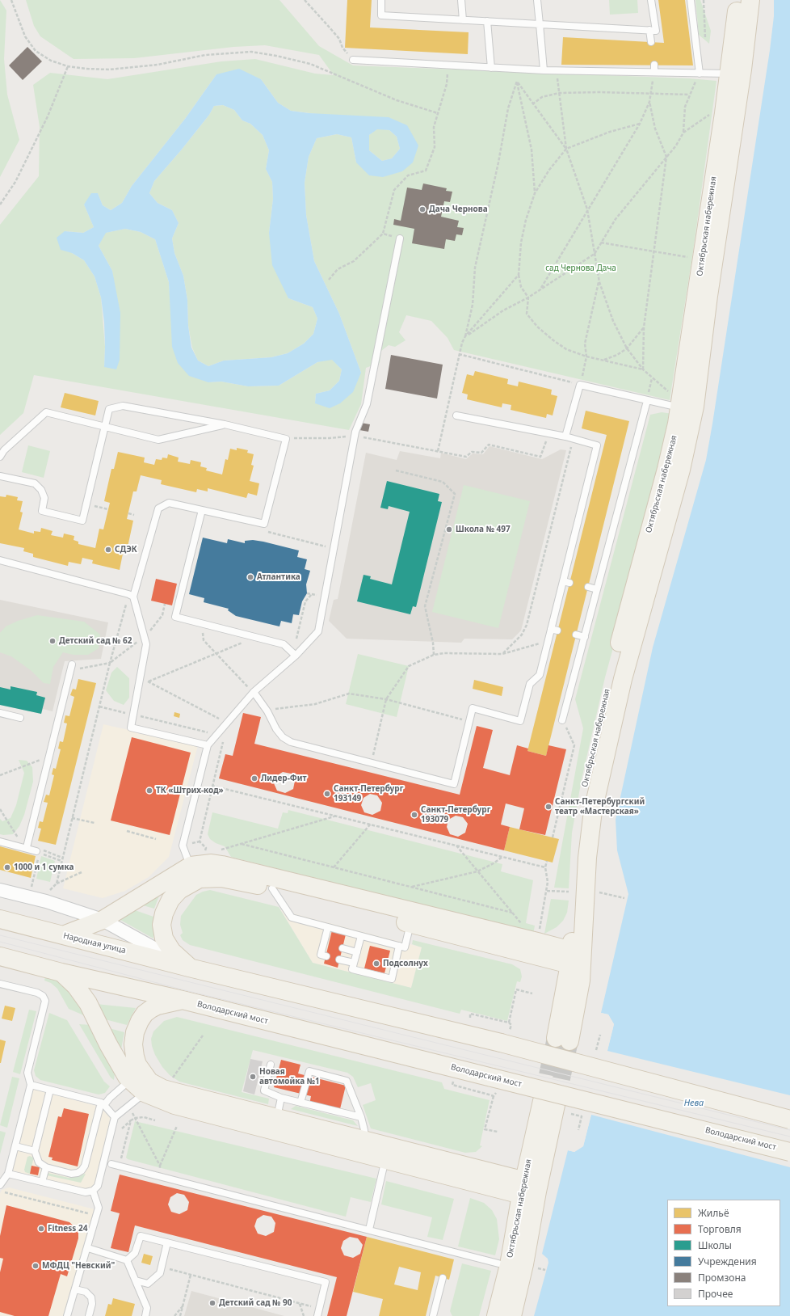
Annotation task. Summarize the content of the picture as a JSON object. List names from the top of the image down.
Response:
{
  "streets": {
    "main road": ["Октябрьская набережная", "Народная улица", "Володарский мост"]
  },
  "water": ["Нева"],
  "parks": ["сад Чернова Дача"],
  "places": [
    "Дача Чернова",
    "Школа № 497",
    "СДЭК",
    "Атлантика",
    "Детский сад № 62",
    "Лидер-Фит",
    "ТК «Штрих-код»",
    "Санкт-Петербург 193149",
    "Санкт-Петербургский театр «Мастерская»",
    "Санкт-Петербург 193079",
    "1000 и 1 сумка",
    "Подсолнух",
    "Новая автомойка №1",
    "Fitness 24",
    "МФДЦ \"Невский\"",
    "Детский сад № 90"
  ],
  "legend": [
    "Жильё",
    "Торговля",
    "Школы",
    "Учреждения",
    "Промзона",
    "Прочее"
  ]
}
